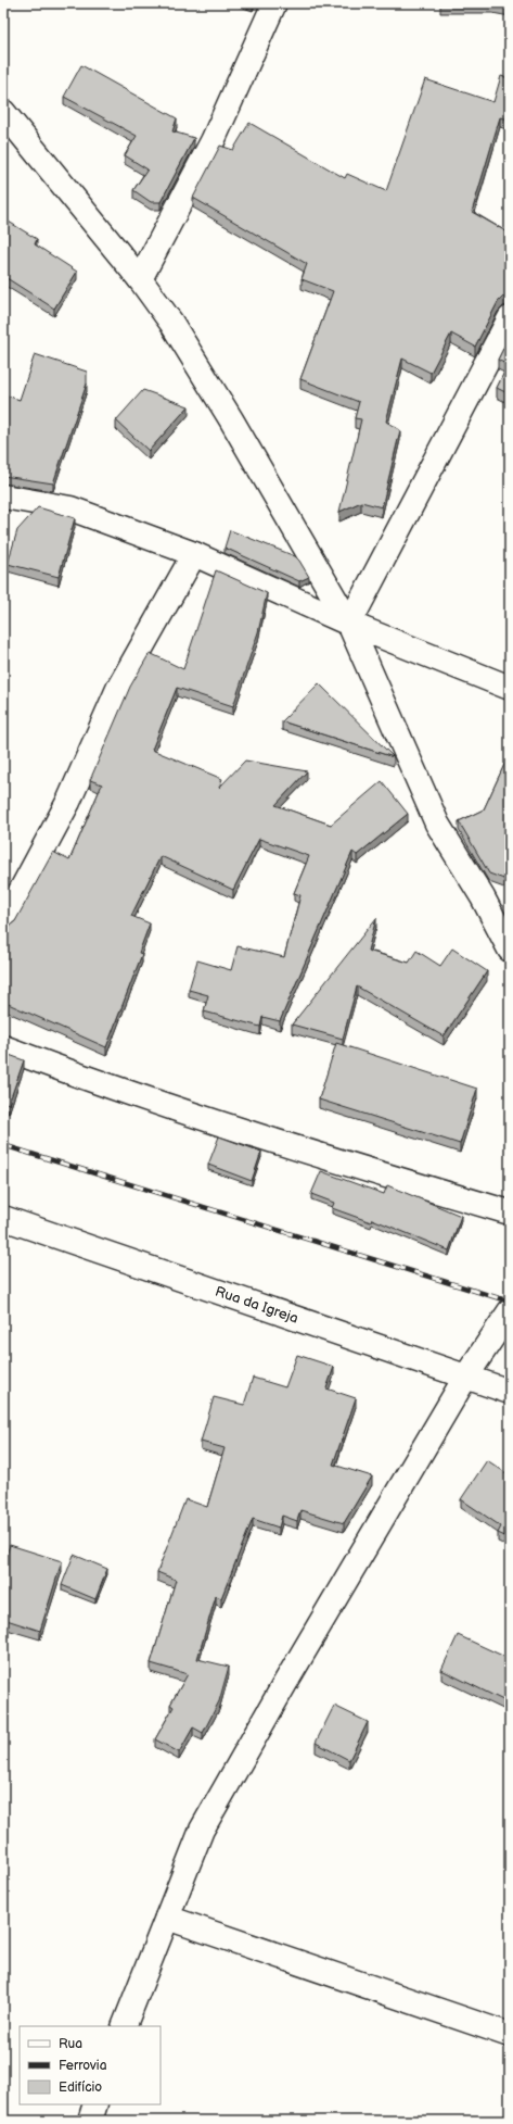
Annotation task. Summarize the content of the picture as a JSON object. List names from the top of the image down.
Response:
{
  "streets": {
    "street": ["Rua da Igreja"]
  },
  "legend": ["Rua", "Ferrovia", "Edifício"]
}
